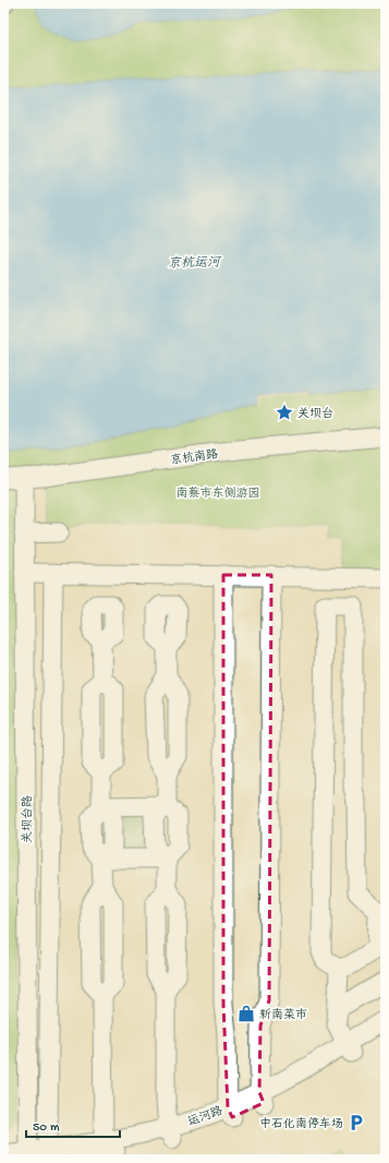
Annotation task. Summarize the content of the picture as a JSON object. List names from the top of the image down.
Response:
{
  "streets": {
    "street": ["京杭南路", "关坝台路", "运河路"]
  },
  "crossings": [
    ["京杭南路", "关坝台路"],
    ["关坝台路", "运河路"]
  ],
  "water": ["京杭运河"],
  "parks": ["南蔡市东侧游园"],
  "places": {
    "place": ["关坝台"],
    "shop": ["新南菜市"],
    "parking": ["中石化南停车场"]
  },
  "scale_bar": "50 m"
}
